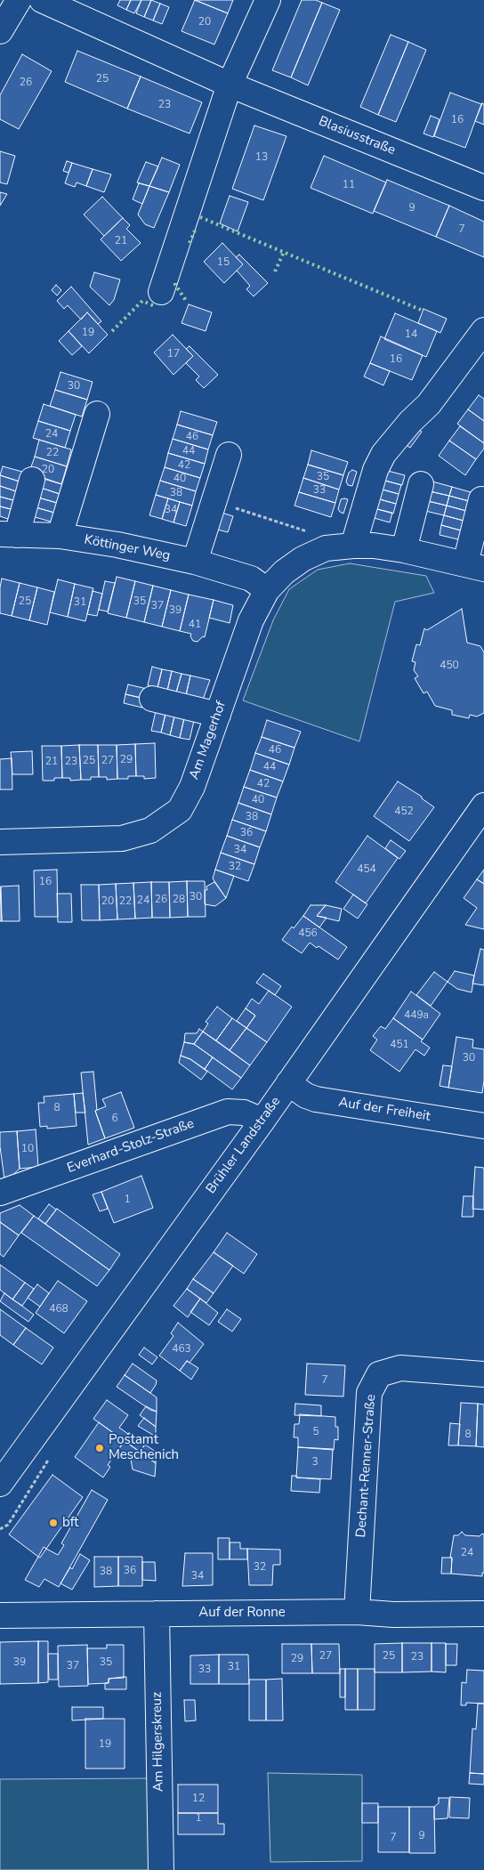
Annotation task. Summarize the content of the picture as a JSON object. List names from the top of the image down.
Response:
{
  "streets": {
    "street": [
      "Blasiusstraße",
      "Köttinger Weg",
      "Am Magerhof",
      "Auf der Freiheit",
      "Brühler Landstraße",
      "Everhard-Stolz-Straße",
      "Dechant-Renner-Straße",
      "Auf der Ronne",
      "Am Hilgerskreuz"
    ]
  },
  "crossings": [
    ["Köttinger Weg", "Am Magerhof"],
    ["Auf der Freiheit", "Brühler Landstraße"],
    ["Brühler Landstraße", "Everhard-Stolz-Straße"],
    ["Dechant-Renner-Straße", "Auf der Ronne"],
    ["Auf der Ronne", "Am Hilgerskreuz"]
  ],
  "places": ["Postamt Meschenich", "bft"],
  "house_numbers": [
    "20",
    "25",
    "26",
    "23",
    "16",
    "13",
    "11",
    "9",
    "7",
    "21",
    "15",
    "19",
    "14",
    "17",
    "16",
    "30",
    "24",
    "46",
    "44",
    "22",
    "42",
    "20",
    "35",
    "40",
    "33",
    "38",
    "34",
    "25",
    "35",
    "31",
    "37",
    "39",
    "41",
    "450",
    "46",
    "29",
    "25",
    "27",
    "21",
    "23",
    "44",
    "42",
    "40",
    "452",
    "38",
    "36",
    "34",
    "32",
    "454",
    "16",
    "30",
    "26",
    "28",
    "24",
    "20",
    "22",
    "456",
    "449a",
    "451",
    "30",
    "8",
    "6",
    "10",
    "1",
    "468",
    "463",
    "7",
    "5",
    "8",
    "3",
    "24",
    "32",
    "36",
    "38",
    "34",
    "27",
    "25",
    "23",
    "29",
    "39",
    "35",
    "37",
    "31",
    "33",
    "19",
    "12",
    "1",
    "9",
    "7"
  ]
}
